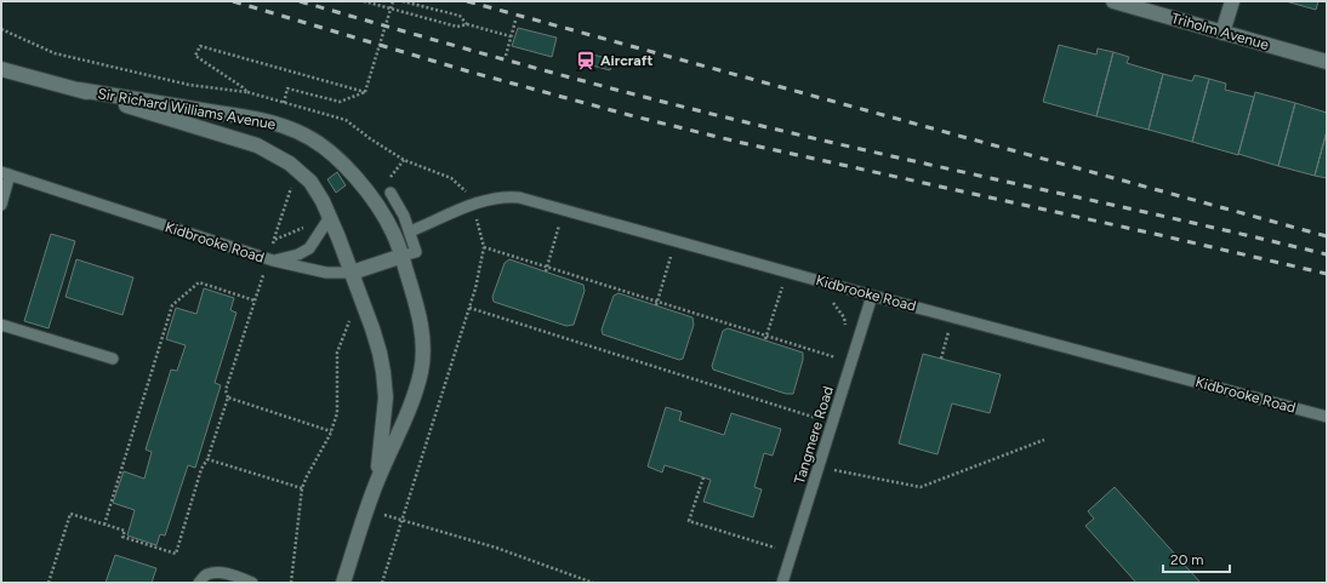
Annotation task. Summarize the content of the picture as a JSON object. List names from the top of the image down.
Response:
{
  "streets": {
    "street": ["Triholm Avenue", "Sir Richard Williams Avenue", "Kidbrooke Road"],
    "lane": ["Tangmere Road"]
  },
  "crossings": [
    ["Sir Richard Williams Avenue", "Kidbrooke Road"],
    ["Kidbrooke Road", "Tangmere Road"]
  ],
  "places": {
    "station": ["Aircraft"]
  },
  "scale_bar": "20 m"
}
